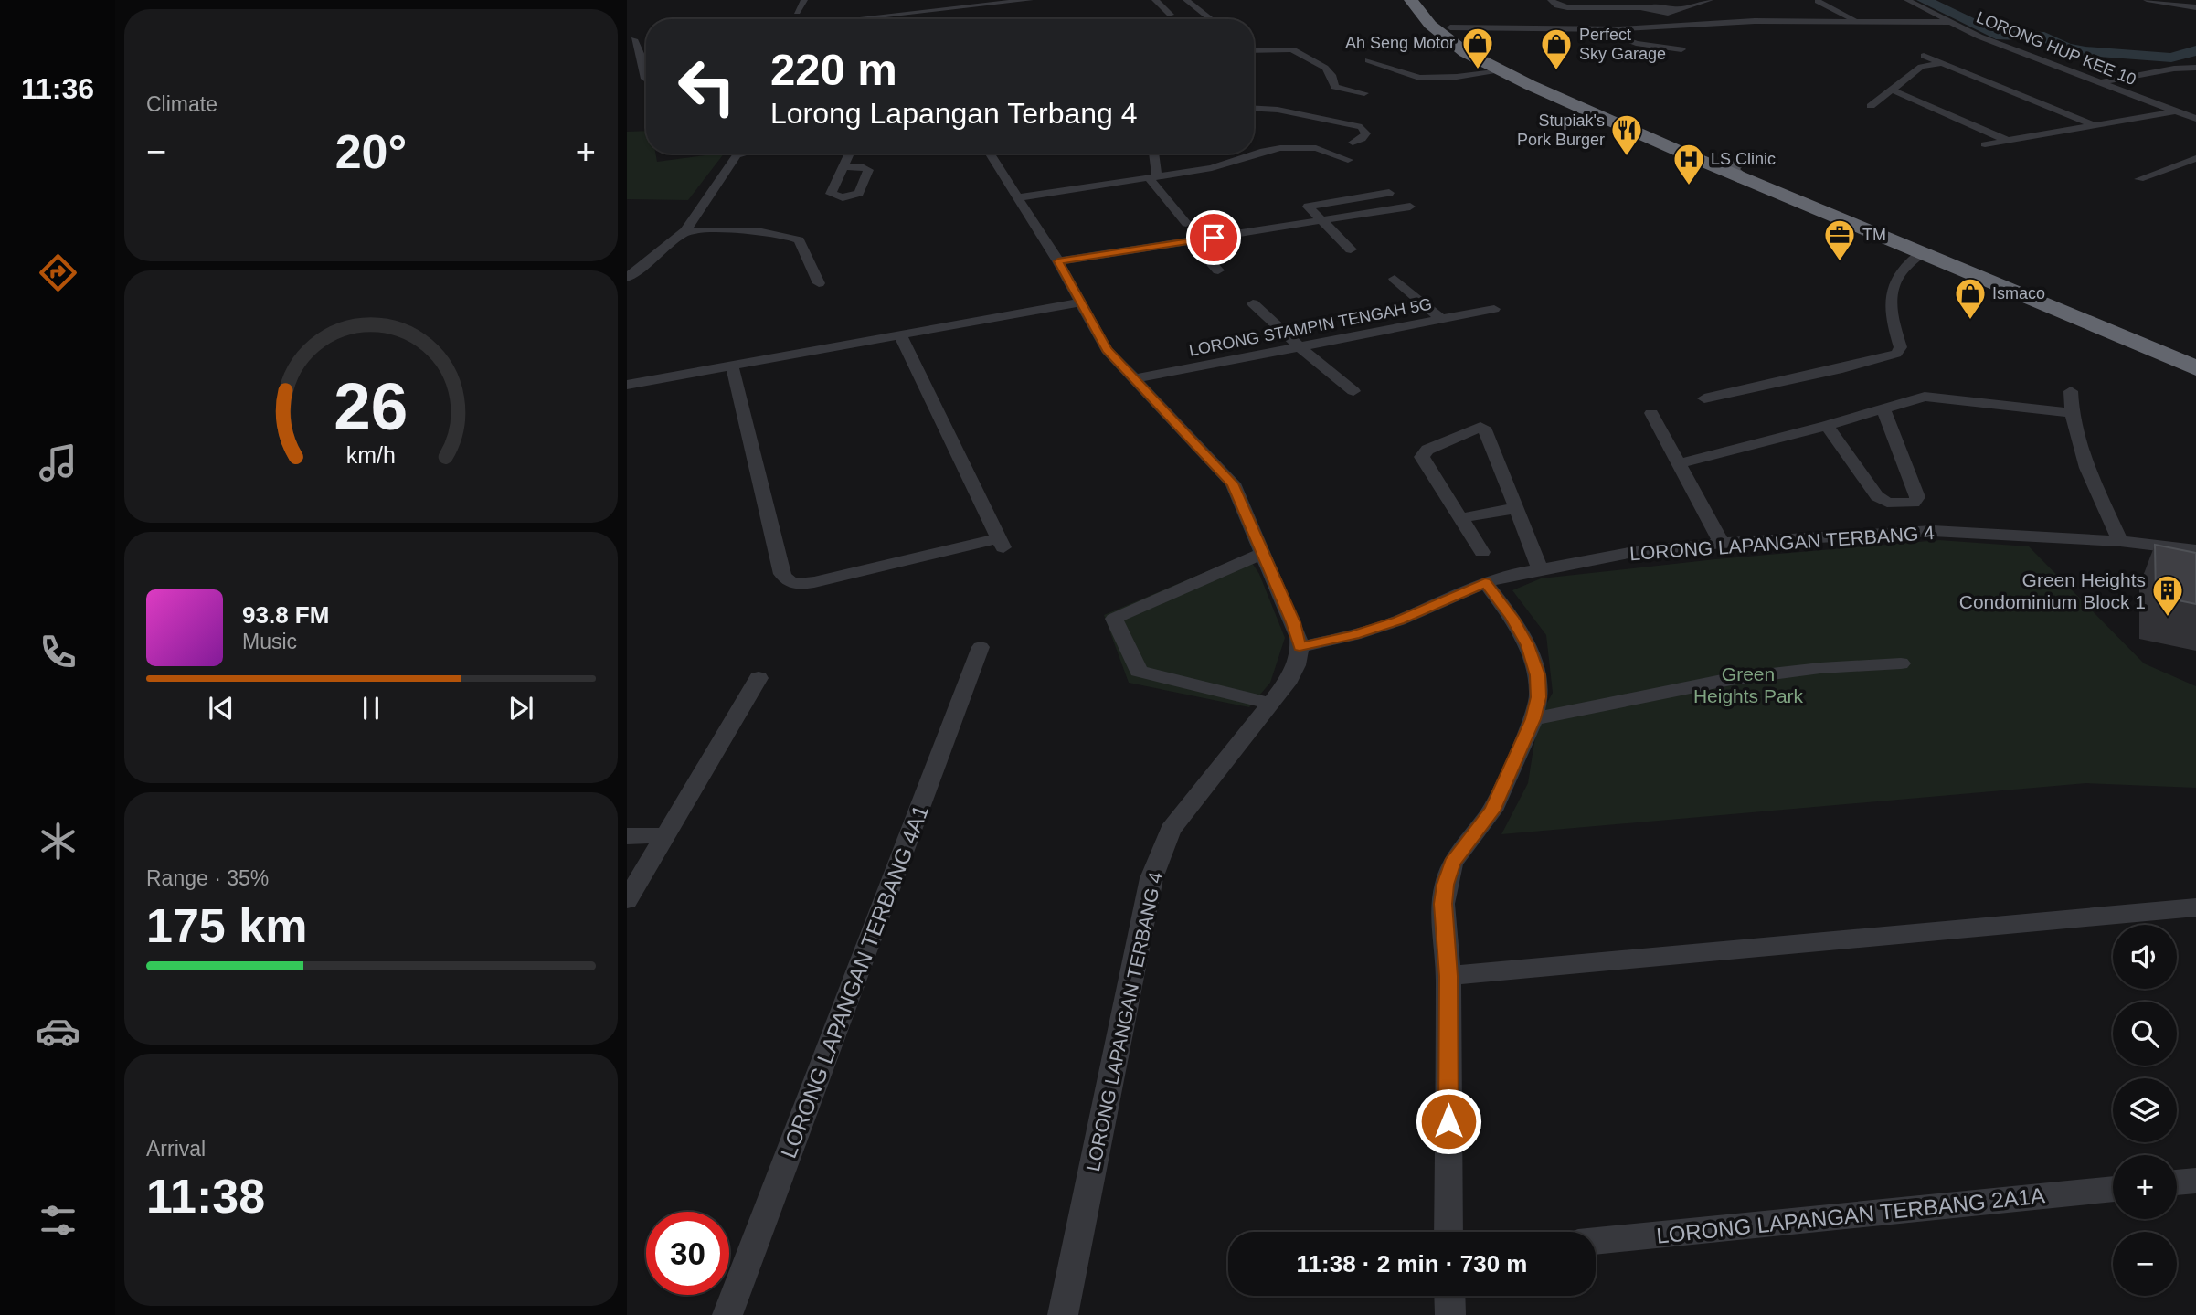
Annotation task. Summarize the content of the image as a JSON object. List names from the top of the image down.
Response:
{
  "streets": {
    "street": [
      "LORONG HUP KEE 10",
      "LORONG STAMPIN TENGAH 5G",
      "LORONG LAPANGAN TERBANG 4",
      "LORONG LAPANGAN TERBANG 4A1",
      "LORONG LAPANGAN TERBANG 2A1A"
    ]
  },
  "parks": ["Green Heights Park"],
  "places": {
    "shop": ["Ah Seng Motor", "Perfect Sky Garage", "Ismaco"],
    "restaurant": ["Stupiak's Pork Burger"],
    "hospital": ["LS Clinic"],
    "office": ["TM"],
    "building": ["Green Heights Condominium Block 1"]
  },
  "page": {
    "tabs": "11:36",
    "tile": [
      "Climate",
      ["Range · 35%", "175 km"],
      ["Arrival", "11:38"]
    ],
    "turn": ["220 m", "Lorong Lapangan Terbang 4"],
    "heat": ["−", "20°", "+"],
    "song": ["93.8 FM", "Music"],
    "map_buttons": ["+", "−"],
    "limit": "30",
    "trip": "11:38 · 2 min · 730 m",
    "gauge": ["26", "km/h"]
  }
}
